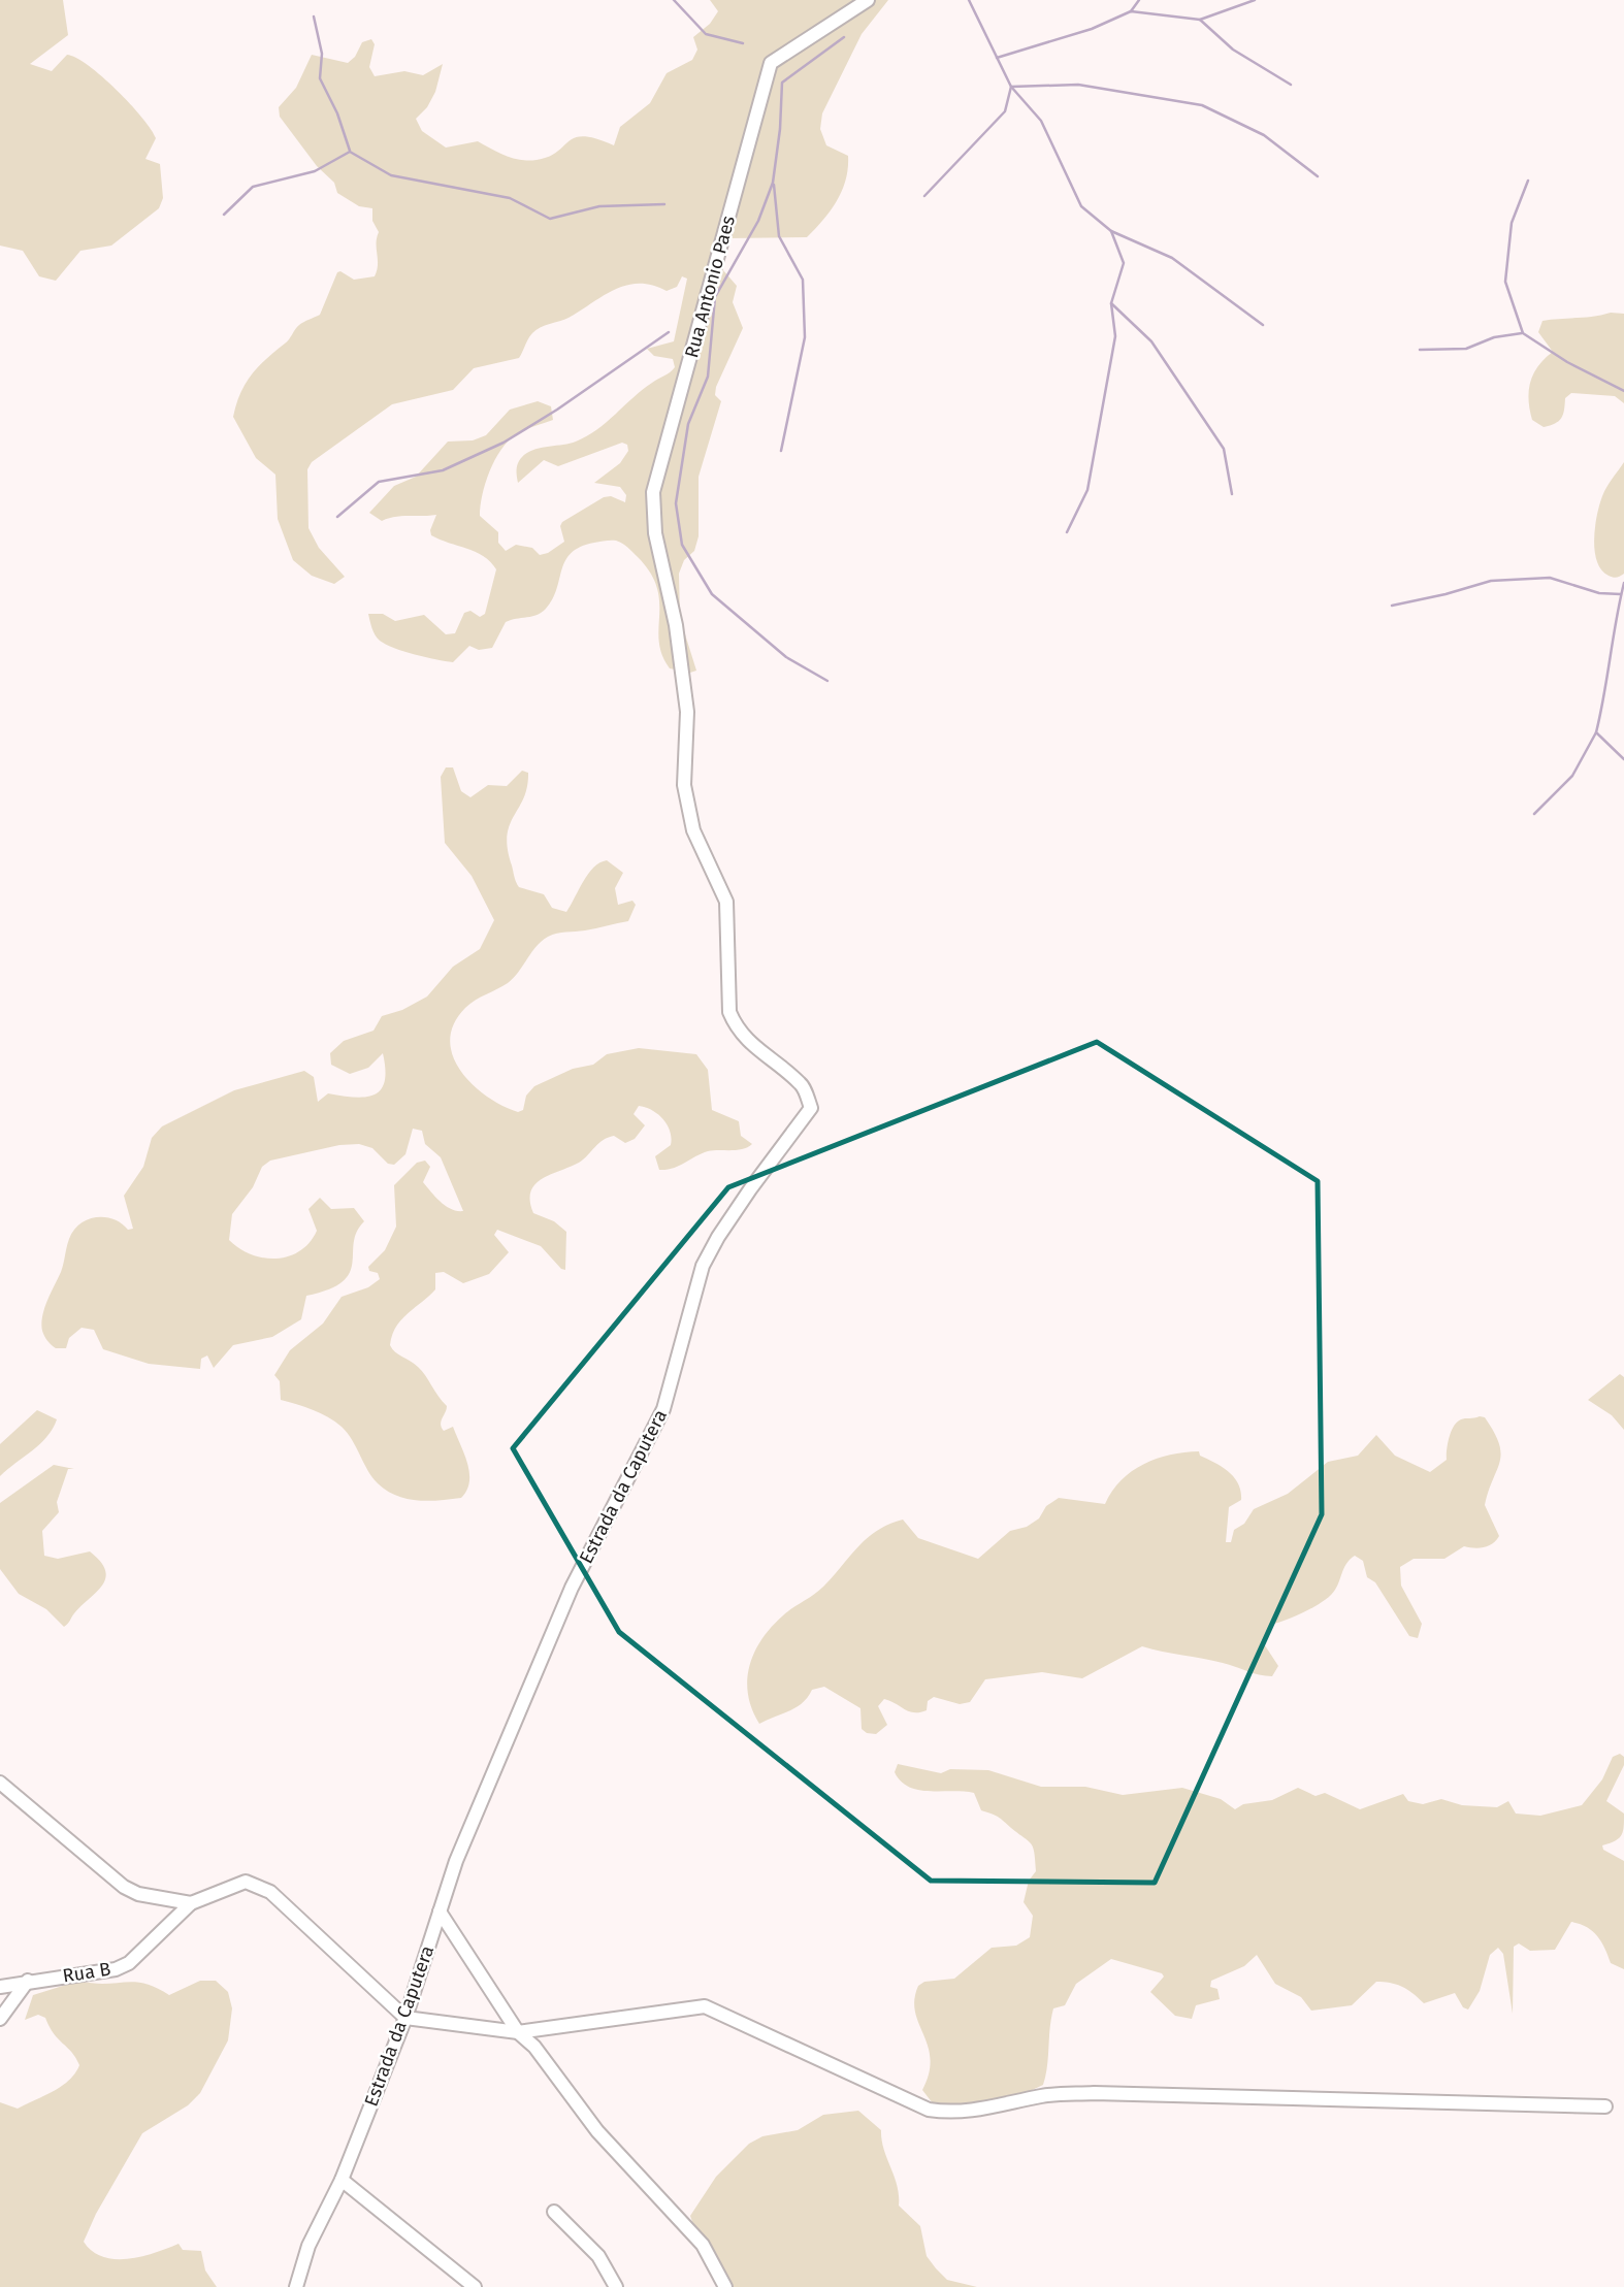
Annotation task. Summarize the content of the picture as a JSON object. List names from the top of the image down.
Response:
{
  "streets": {
    "street": ["Rua Antonio Paes", "Estrada da Caputera", "Rua B"]
  },
  "crossings": [
    ["Rua Antonio Paes", "Estrada da Caputera"]
  ]
}
